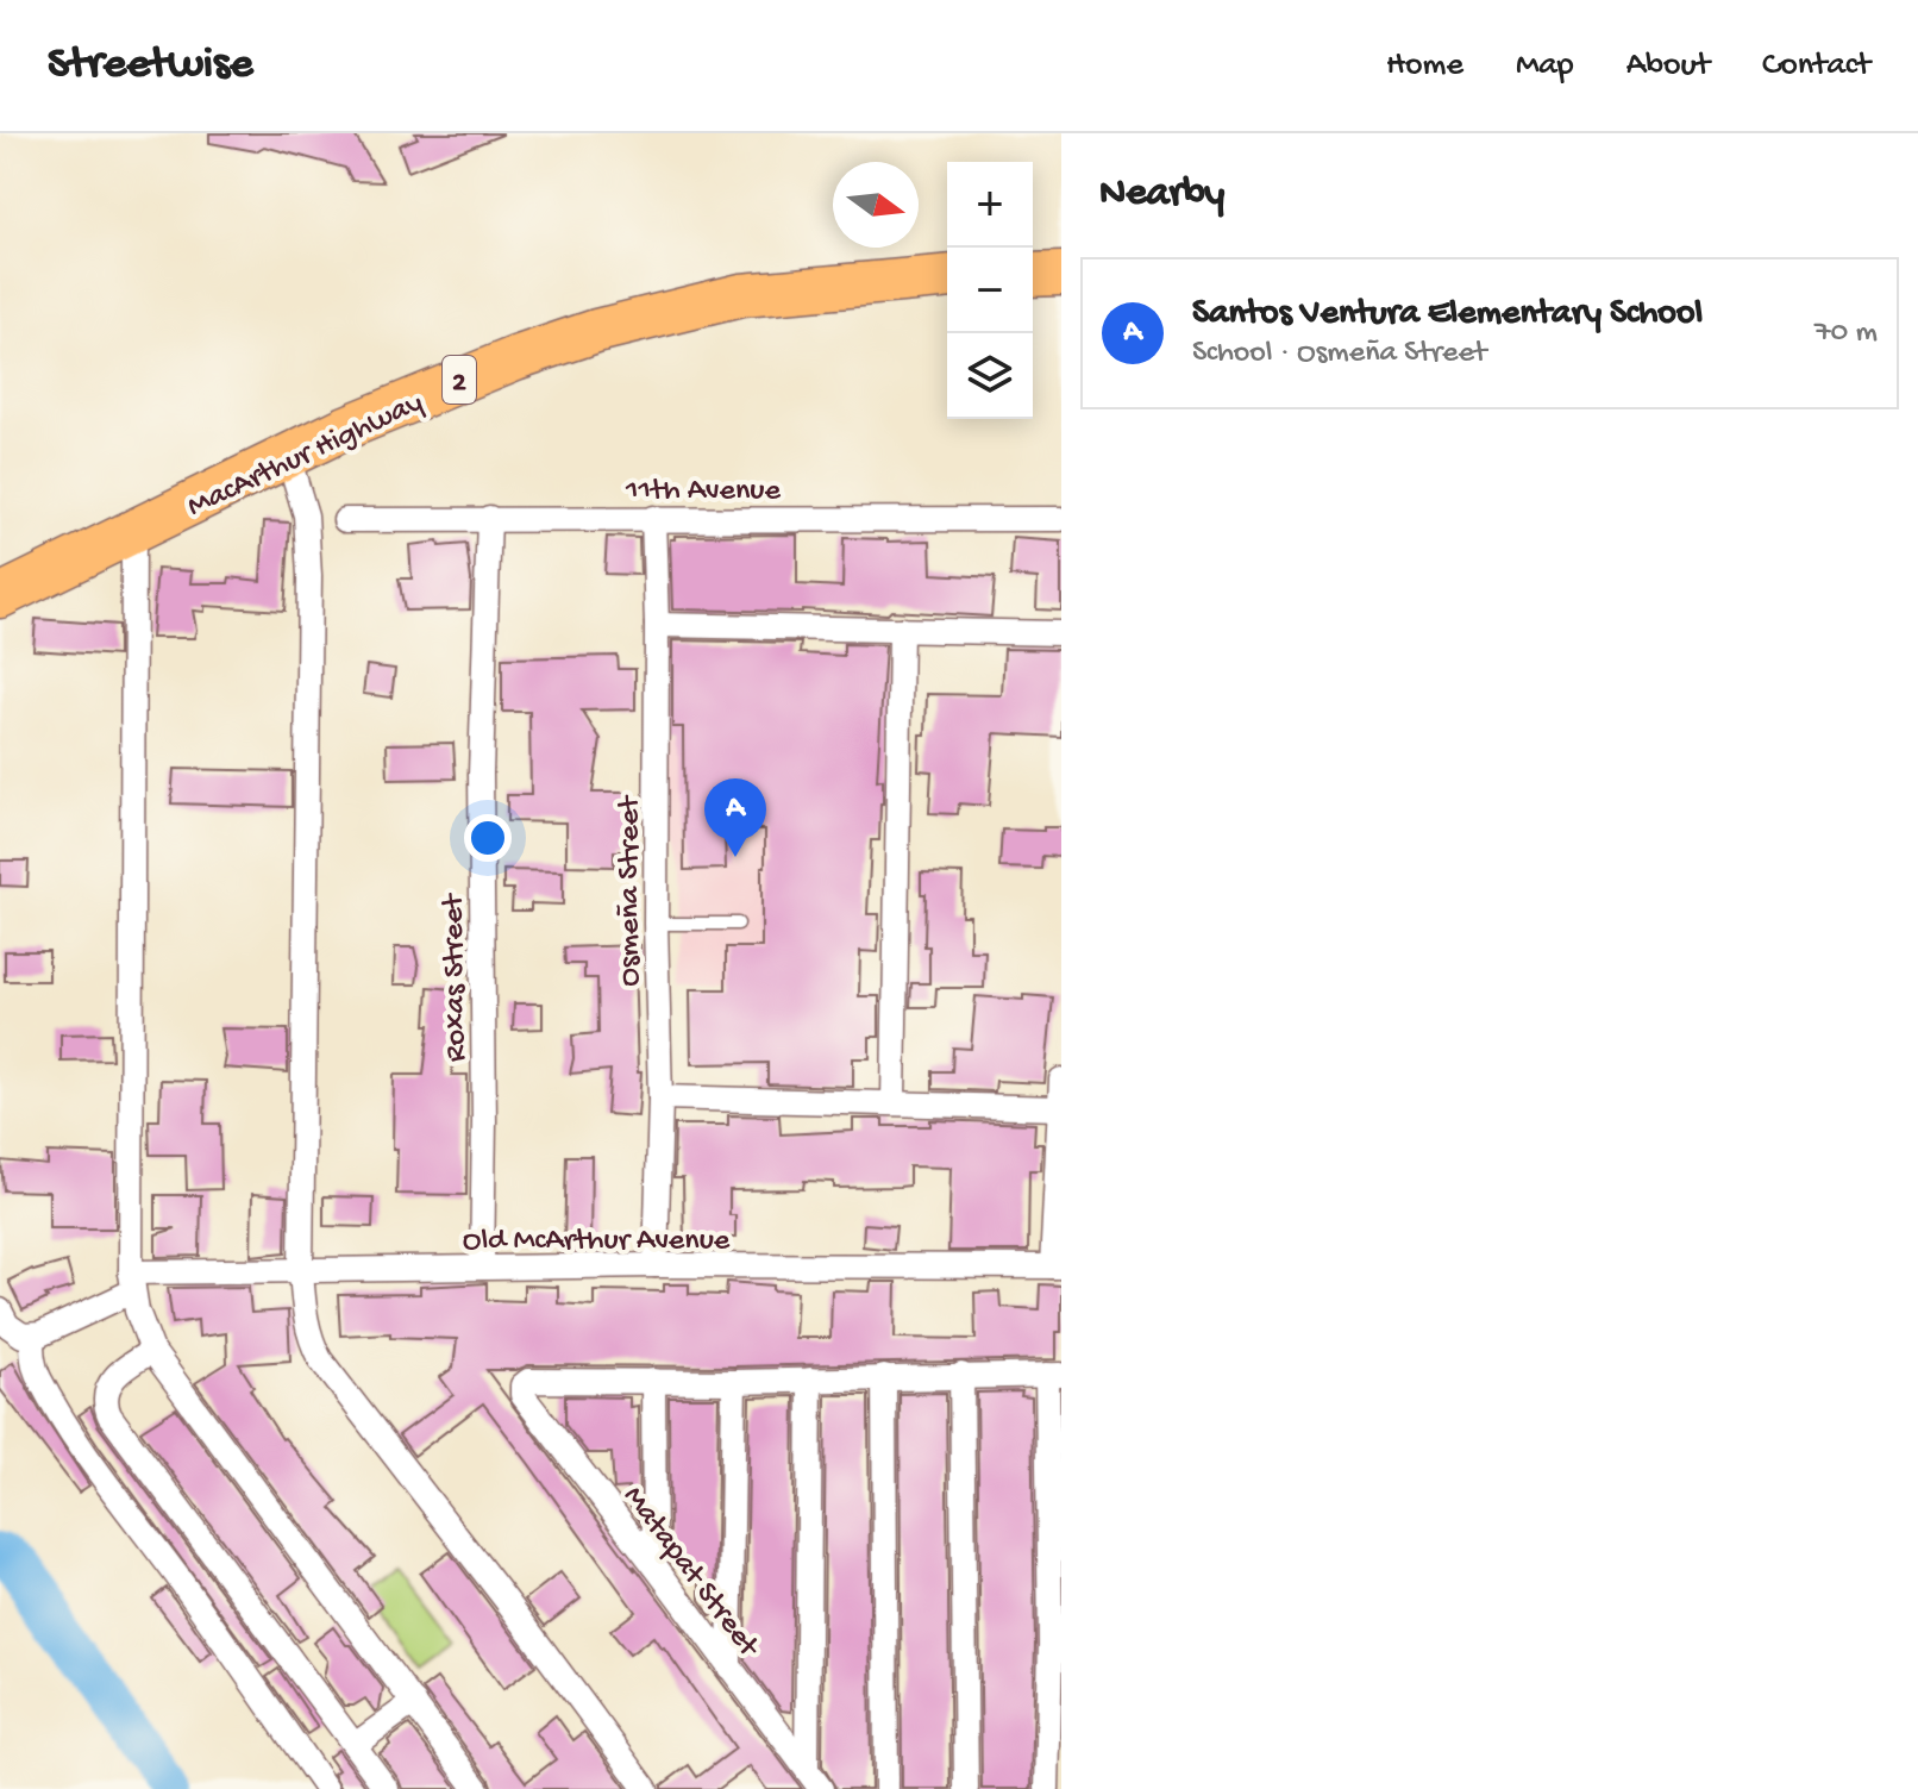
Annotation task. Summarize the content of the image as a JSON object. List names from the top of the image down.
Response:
{
  "streets": {
    "highway": ["2", "MacArthur Highway"],
    "street": [
      "11th Avenue",
      "Osmeña Street",
      "Roxas Street",
      "Old McArthur Avenue",
      "Matapat Street"
    ]
  },
  "crossings": [
    ["11th Avenue", "Osmeña Street"],
    ["11th Avenue", "Roxas Street"],
    ["Osmeña Street", "Old McArthur Avenue"],
    ["Roxas Street", "Old McArthur Avenue"]
  ],
  "north": "right",
  "page": {
    "header": "Streetwise",
    "nav": [
      "Home",
      "Map",
      "About",
      "Contact"
    ],
    "heading": "Nearby",
    "map_buttons": ["+", "−"],
    "list": [
      {
        "mark": "A",
        "name": "Santos Ventura Elementary School",
        "note": "School · Osmeña Street",
        "value": "70 m"
      }
    ],
    "pins": "A"
  }
}
